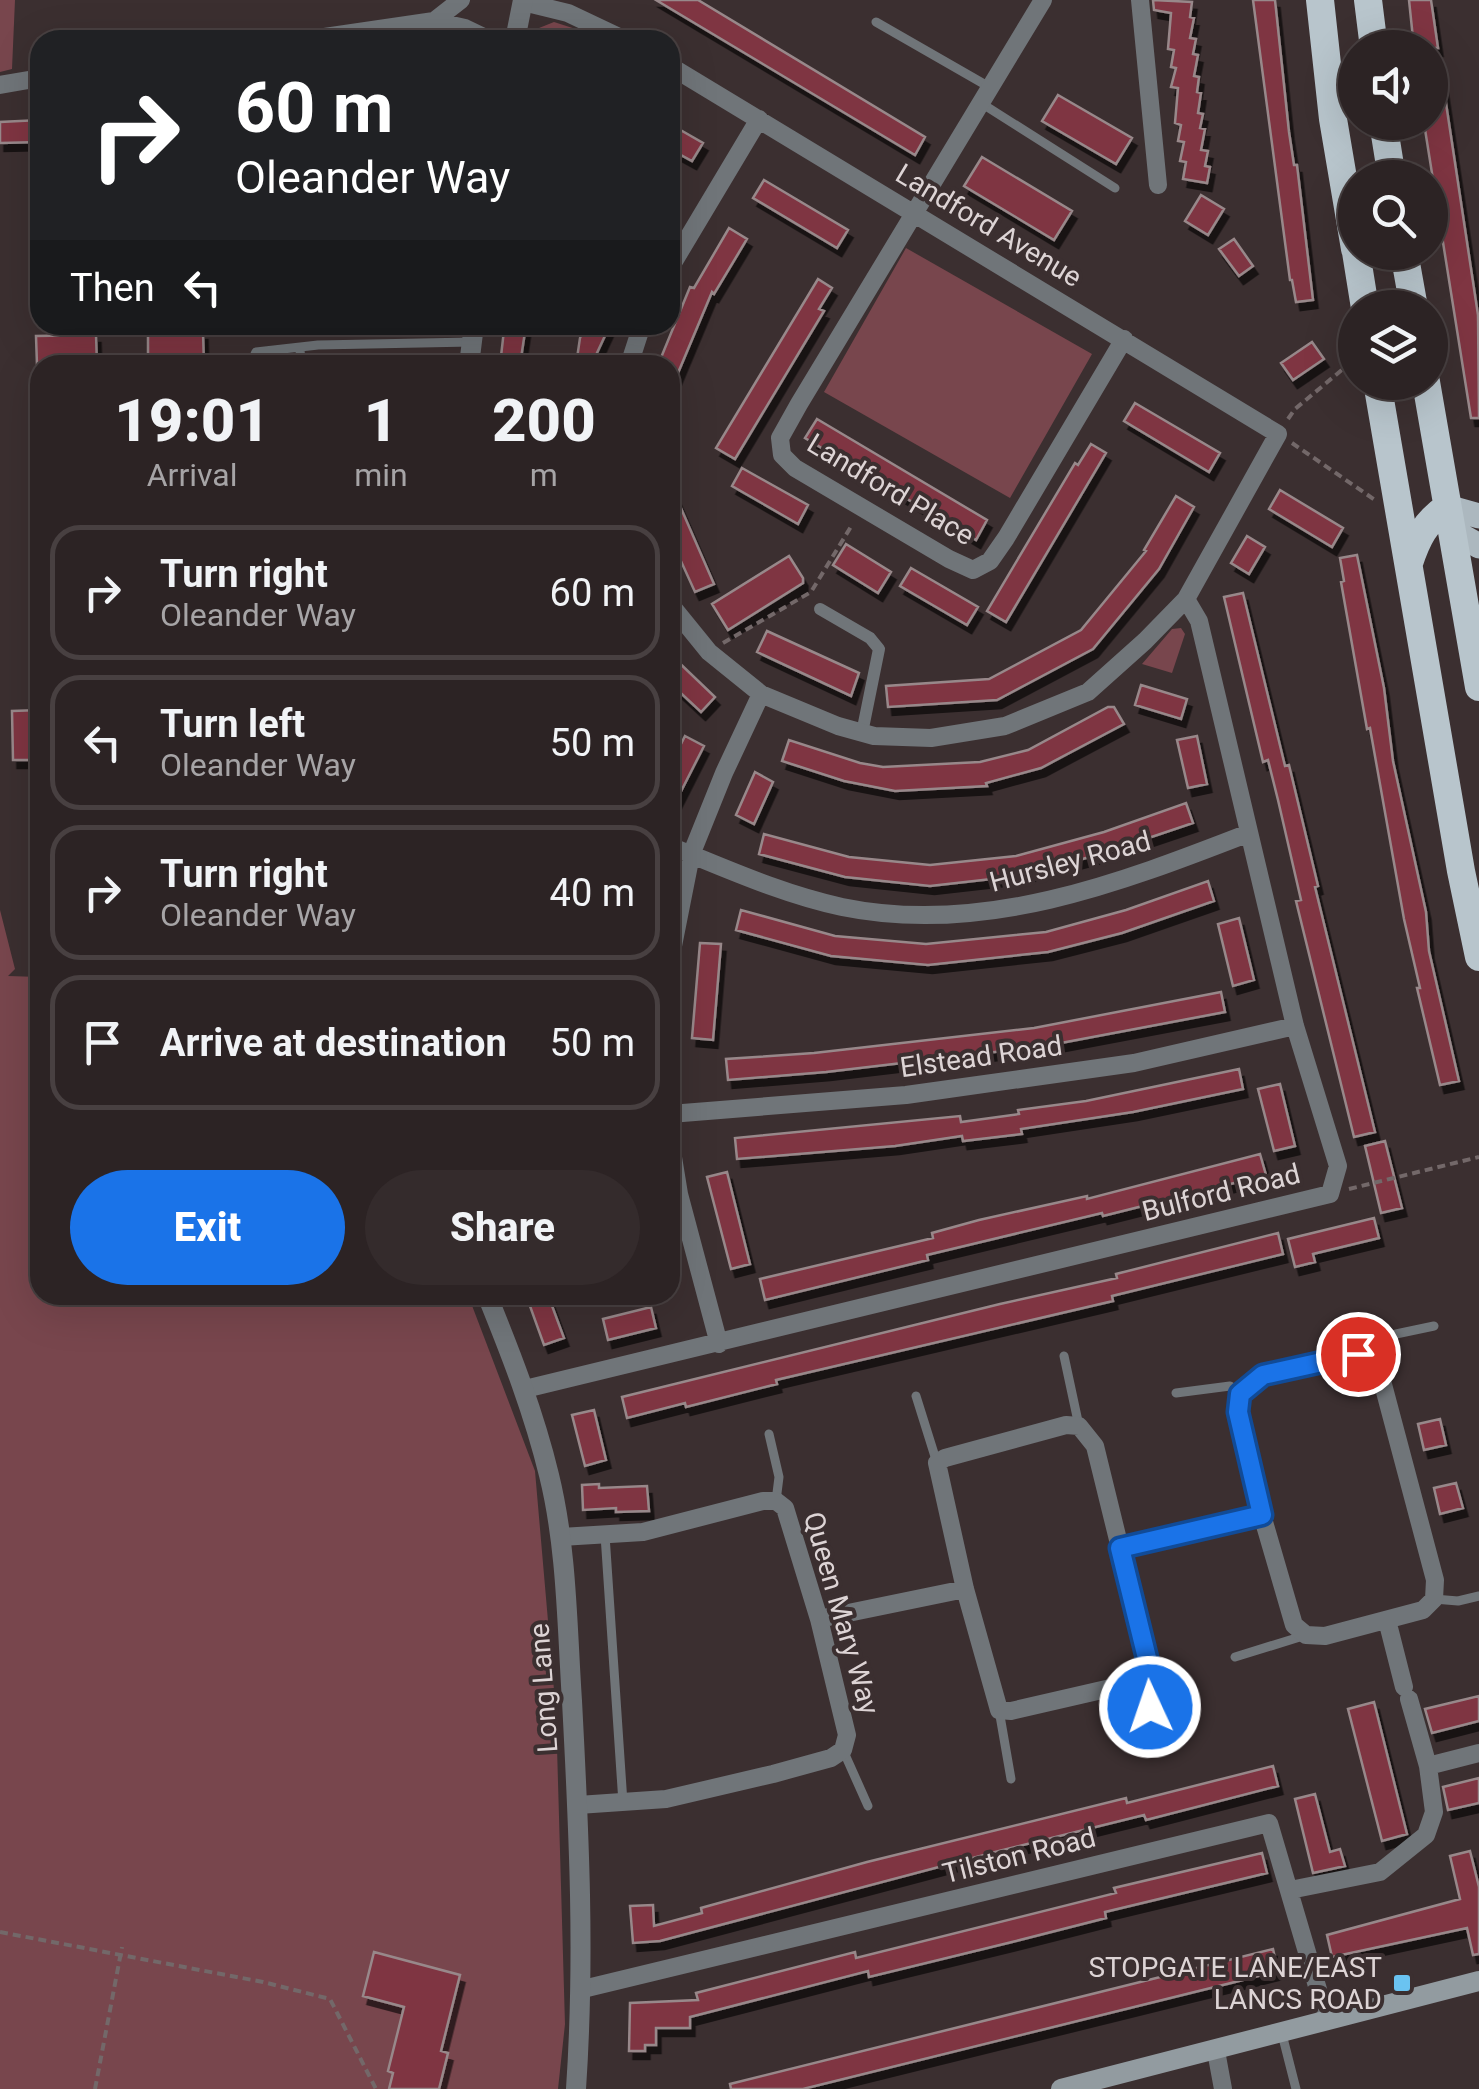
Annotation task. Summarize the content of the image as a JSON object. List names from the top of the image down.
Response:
{
  "streets": {
    "street": [
      "Landford Avenue",
      "Landford Place",
      "Hursley Road",
      "Elstead Road",
      "Bulford Road",
      "Queen Mary Way",
      "Long Lane",
      "Tilston Road"
    ]
  },
  "crossings": [
    ["Landford Avenue", "Landford Place"],
    ["Hursley Road", "Bulford Road"],
    ["Elstead Road", "Bulford Road"],
    ["Bulford Road", "Long Lane"],
    ["Queen Mary Way", "Long Lane"],
    ["Long Lane", "Tilston Road"]
  ],
  "places": {
    "transit": ["STOPGATE LANE/EAST LANCS ROAD"]
  },
  "page": {
    "turn": ["60 m", "Oleander Way"],
    "then": "Then",
    "eta": [
      "19:01",
      "Arrival",
      "1",
      "min",
      "200",
      "m"
    ],
    "list": [
      {
        "name": "Turn right",
        "note": "Oleander Way",
        "value": "60 m"
      },
      {
        "name": "Turn left",
        "note": "Oleander Way",
        "value": "50 m"
      },
      {
        "name": "Turn right",
        "note": "Oleander Way",
        "value": "40 m"
      },
      {
        "name": "Arrive at destination",
        "value": "50 m"
      }
    ],
    "buttons": ["Exit", "Share"]
  }
}
